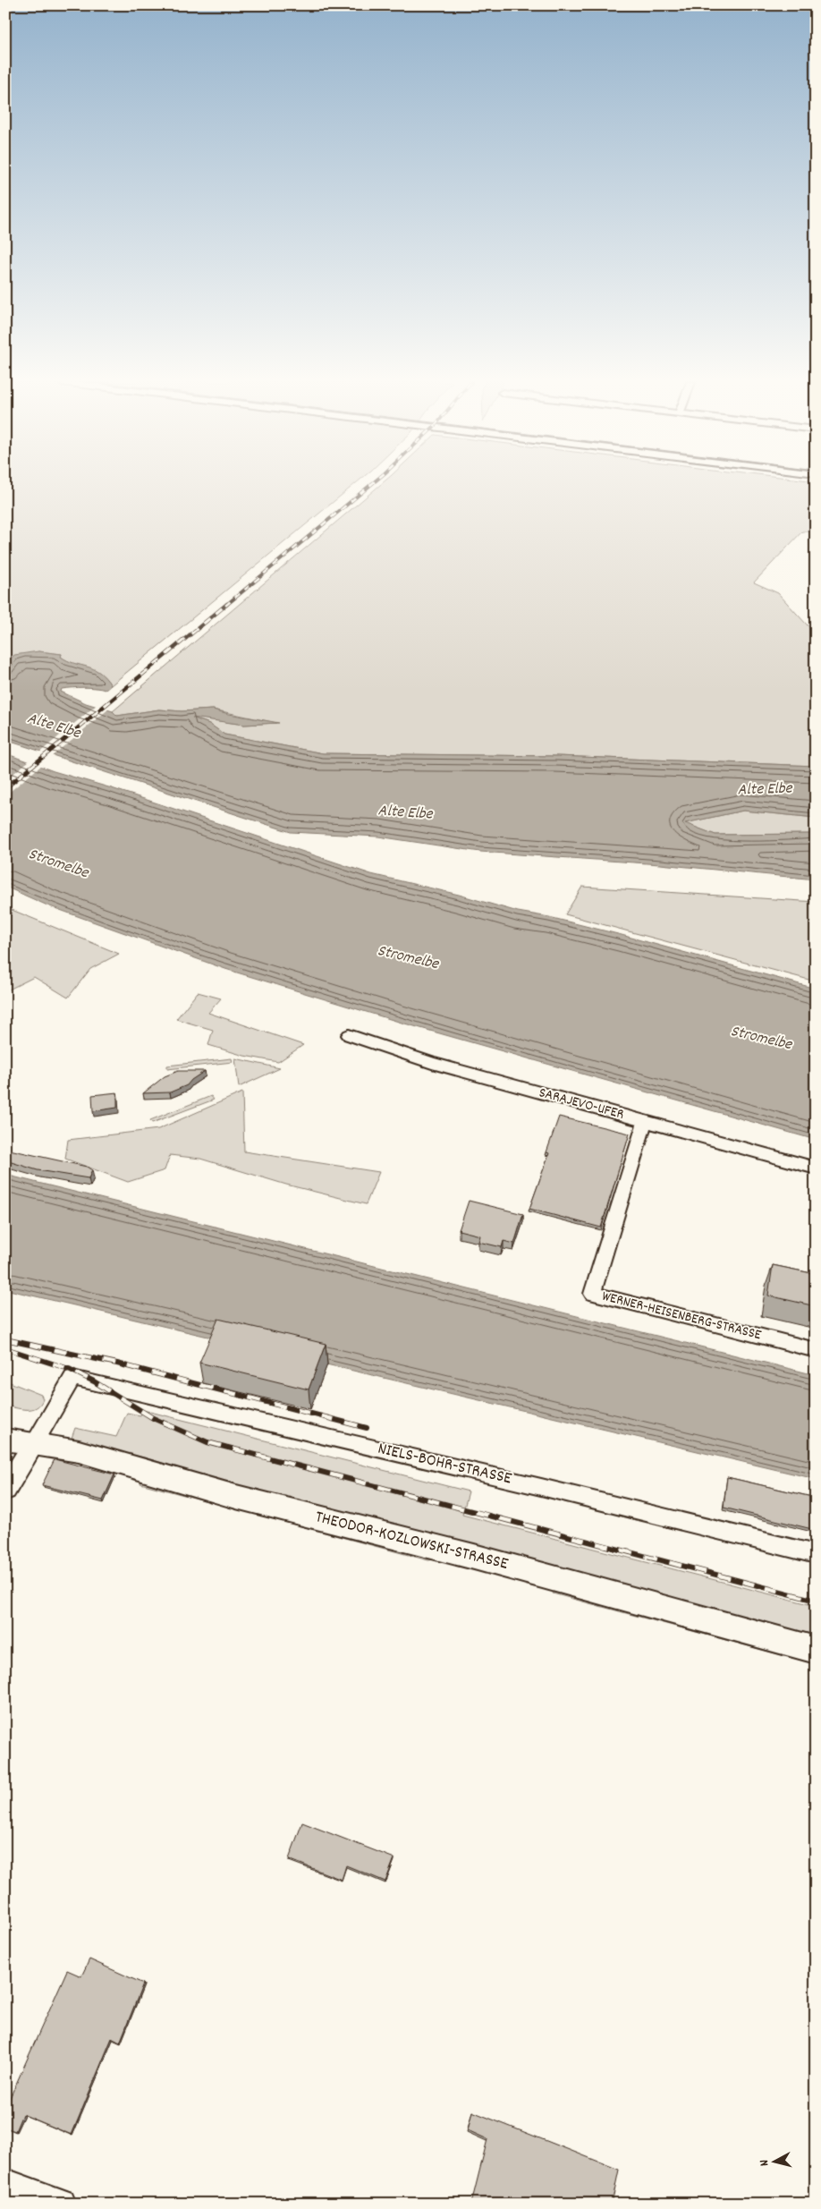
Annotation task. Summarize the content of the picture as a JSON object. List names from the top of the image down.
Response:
{
  "streets": {
    "main road": ["THEODOR-KOZLOWSKI-STRASSE"],
    "street": ["SARAJEVO-UFER", "WERNER-HEISENBERG-STRASSE", "NIELS-BOHR-STRASSE"]
  },
  "crossings": [
    ["SARAJEVO-UFER", "WERNER-HEISENBERG-STRASSE"],
    ["NIELS-BOHR-STRASSE", "THEODOR-KOZLOWSKI-STRASSE"]
  ],
  "water": ["Alte Elbe", "Stromelbe"],
  "north": "left"
}
